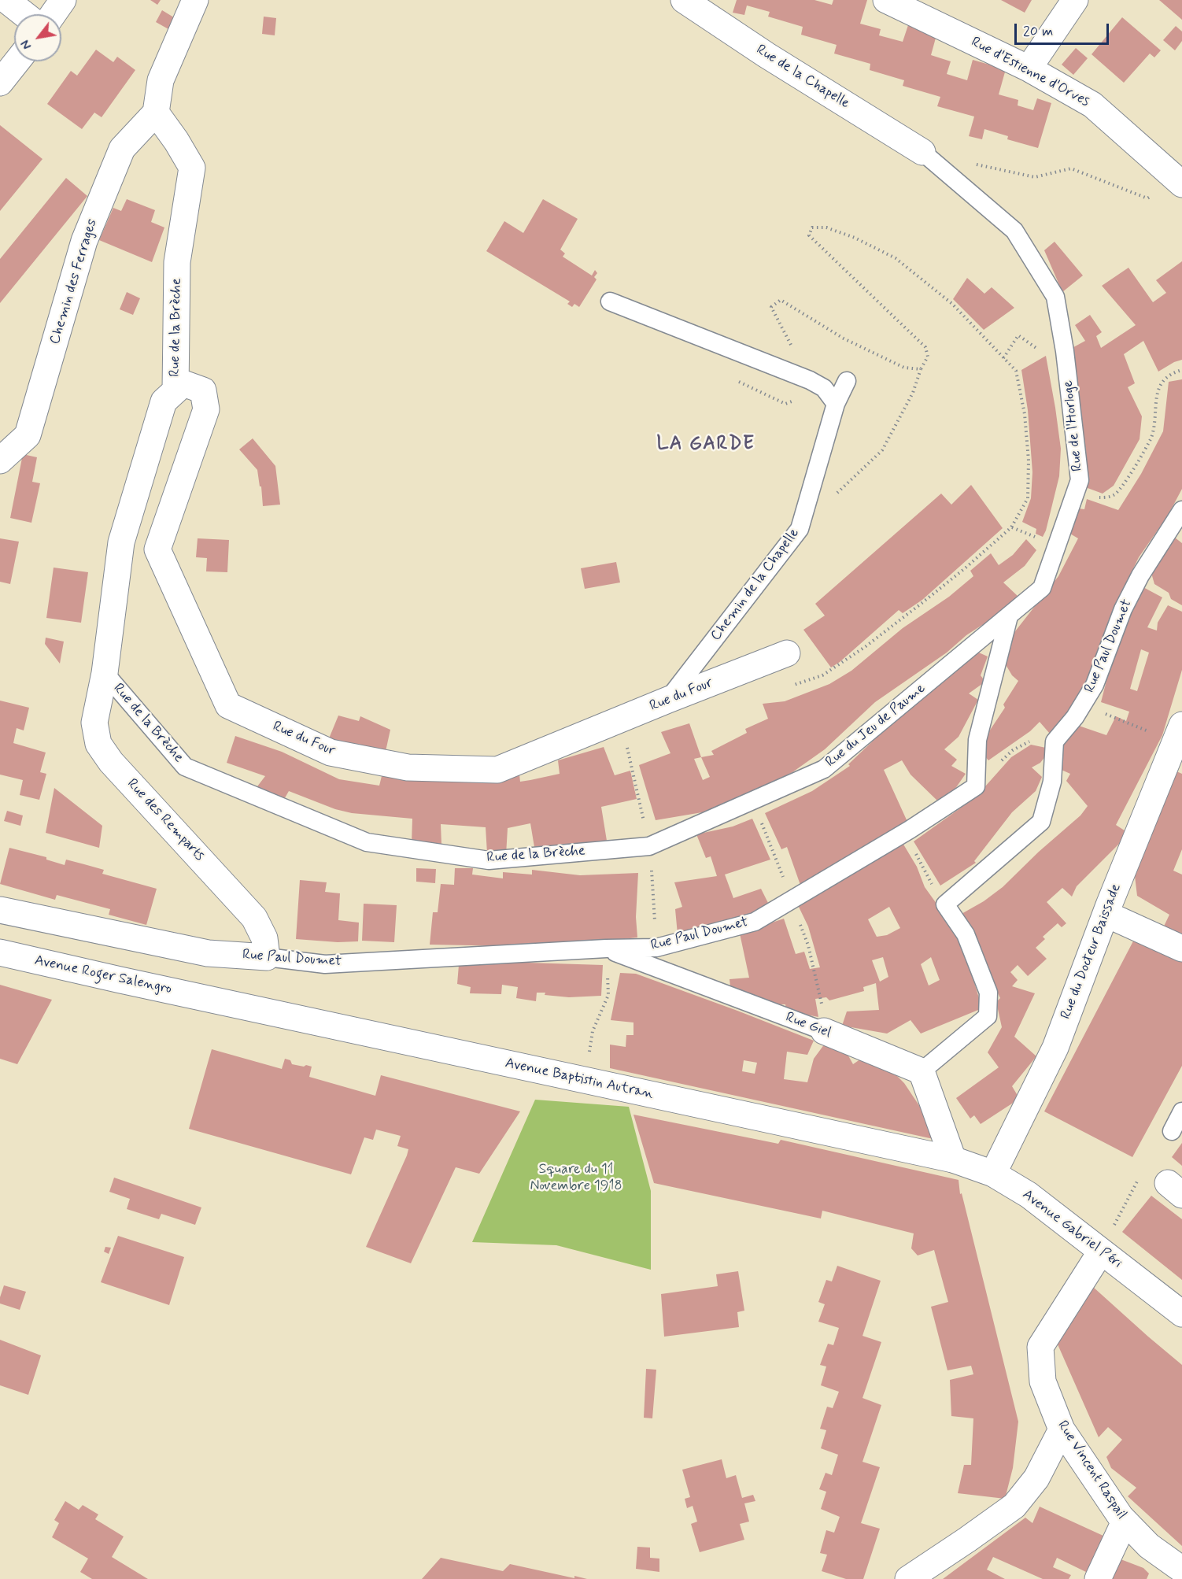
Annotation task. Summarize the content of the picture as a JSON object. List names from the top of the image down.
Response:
{
  "streets": {
    "street": [
      "Rue d'Estienne d'Orves",
      "Rue de la Chapelle",
      "Chemin des Ferrages",
      "Rue de la Brèche",
      "Rue Paul Doumet",
      "Rue du Four",
      "Rue des Remparts",
      "Rue du Docteur Baissade",
      "Avenue Roger Salengro",
      "Rue Giel",
      "Avenue Baptistin Autran",
      "Avenue Gabriel Péri",
      "Rue Vincent Raspail"
    ],
    "lane": ["Rue de l'Horloge", "Chemin de la Chapelle", "Rue du Jeu de Paume"]
  },
  "crossings": [
    ["Rue de la Chapelle", "Rue de l'Horloge"],
    ["Chemin des Ferrages", "Rue de la Brèche"],
    ["Rue de la Brèche", "Rue du Four"],
    ["Rue de la Brèche", "Rue du Jeu de Paume"],
    ["Rue de la Brèche", "Rue des Remparts"],
    ["Rue de l'Horloge", "Rue du Jeu de Paume"],
    ["Chemin de la Chapelle", "Rue du Four"],
    ["Rue Paul Doumet", "Rue des Remparts"],
    ["Rue Paul Doumet", "Rue Giel"],
    ["Rue du Docteur Baissade", "Avenue Gabriel Péri"],
    ["Avenue Roger Salengro", "Avenue Baptistin Autran"],
    ["Avenue Baptistin Autran", "Avenue Gabriel Péri"],
    ["Avenue Gabriel Péri", "Rue Vincent Raspail"]
  ],
  "districts": ["LA GARDE"],
  "parks": ["Square du 11 Novembre 1918"],
  "scale_bar": "20 m",
  "north": "bottom left"
}
